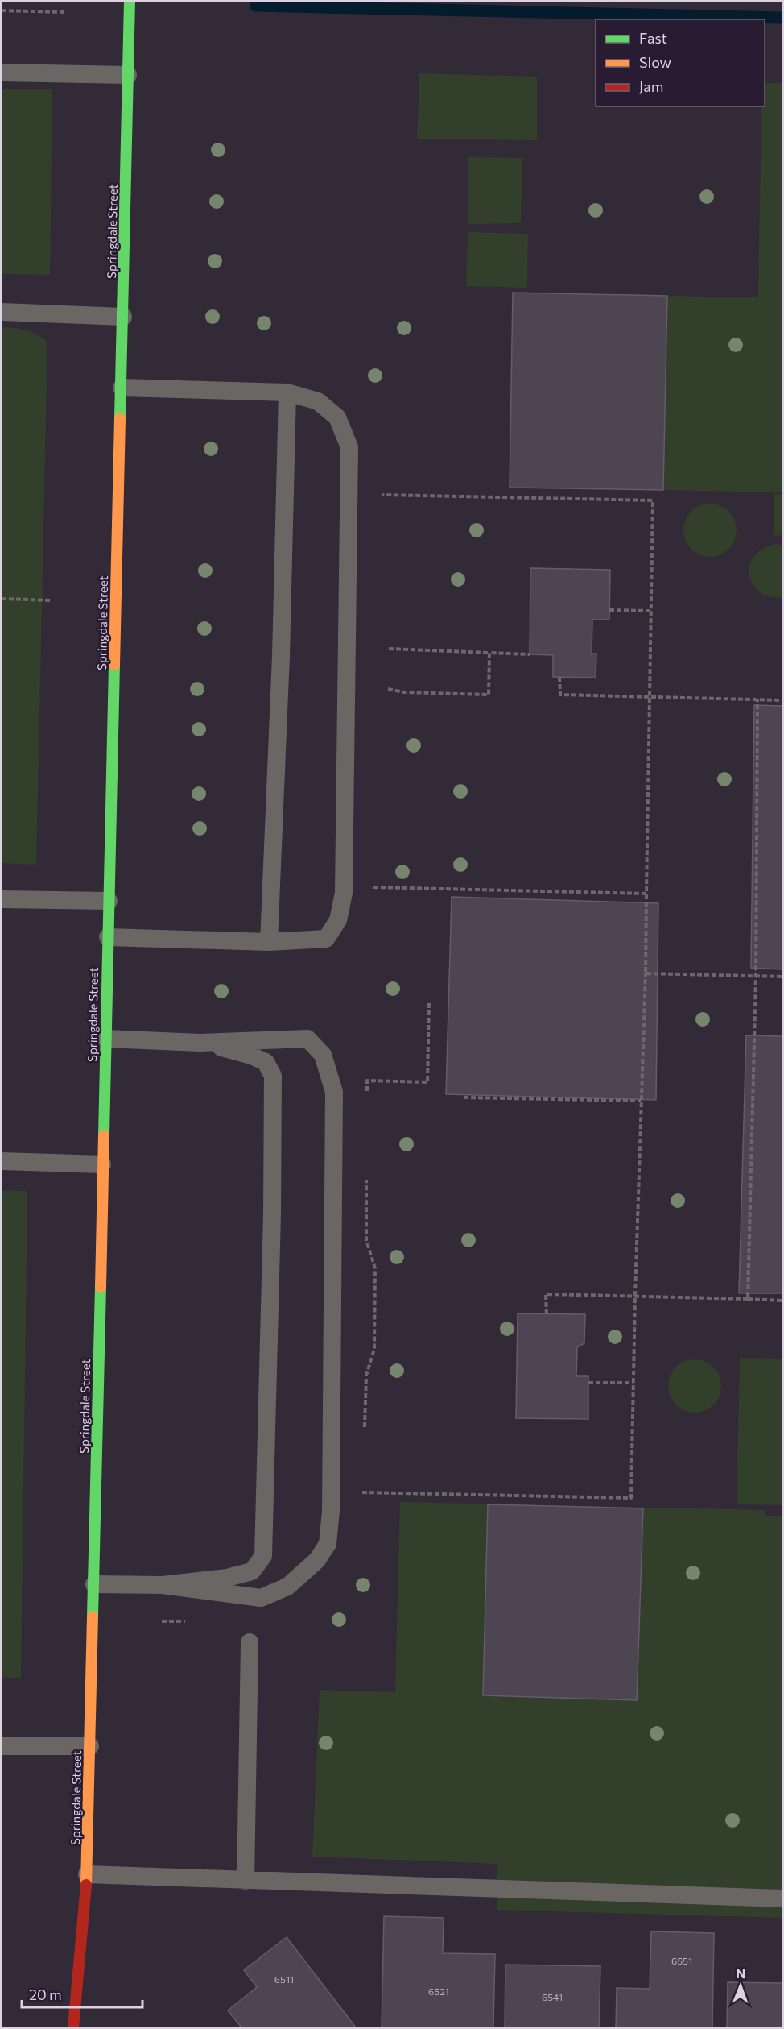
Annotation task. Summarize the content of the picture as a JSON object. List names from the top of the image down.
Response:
{
  "streets": {
    "street": ["Springdale Street"]
  },
  "house_numbers": [
    "6551",
    "6511",
    "6521",
    "6541"
  ],
  "legend": ["Fast", "Slow", "Jam"],
  "scale_bar": "20 m",
  "north": "top"
}
